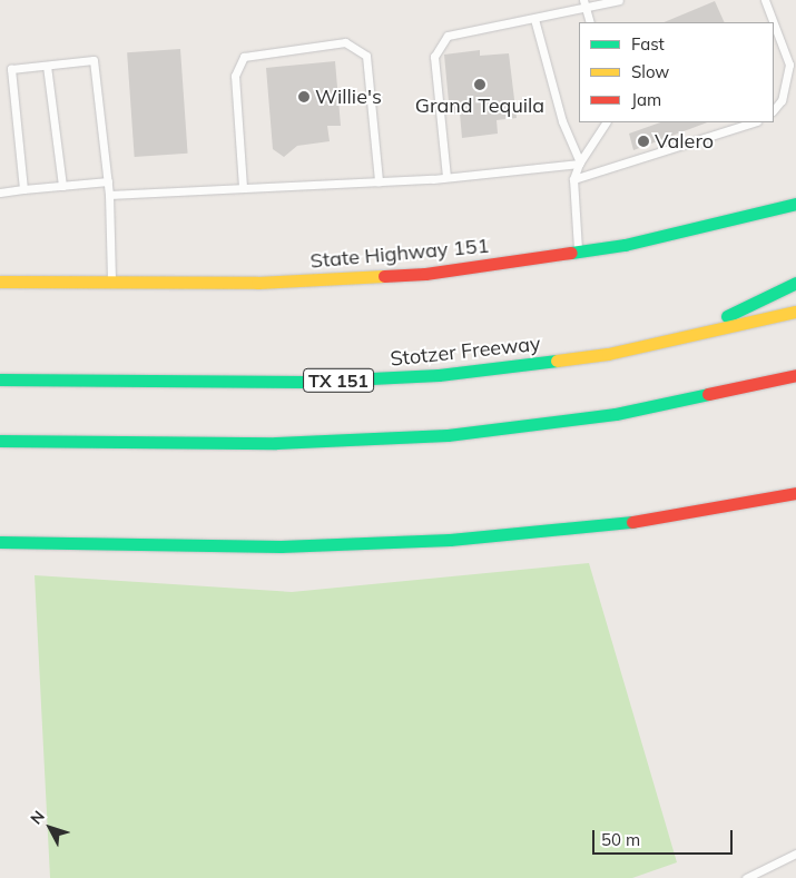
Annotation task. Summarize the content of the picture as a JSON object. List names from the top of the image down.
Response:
{
  "streets": {
    "main road": ["State Highway 151", "Stotzer Freeway", "TX 151"]
  },
  "places": ["Grand Tequila", "Willie's", "Valero"],
  "legend": ["Fast", "Slow", "Jam"],
  "scale_bar": "50 m",
  "north": "top left"
}
